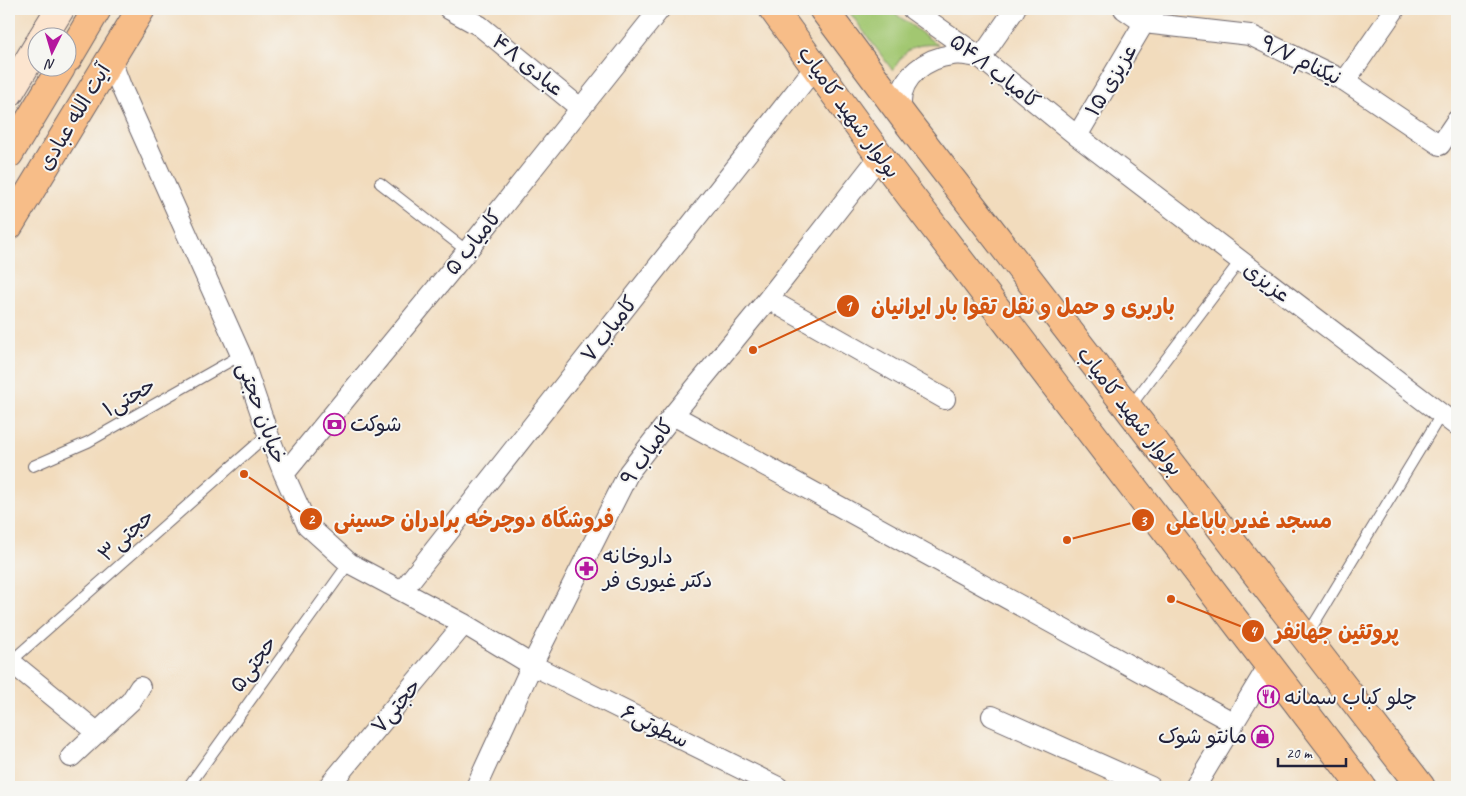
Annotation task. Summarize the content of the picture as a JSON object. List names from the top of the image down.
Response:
{
  "streets": {
    "main road": ["بولوار شهید کامیاب", "آیت الله عبادی"],
    "street": [
      "نیکنام ۹/۷",
      "عبادی ۴۸",
      "کامیاب ۵۴/۱",
      "عزیزی ۱۵",
      "کامیاب ۵",
      "عزیزی",
      "کامیاب ۷",
      "خیابان حجتی",
      "کامیاب ۹",
      "حجتی۷",
      "سطوتی۶"
    ],
    "lane": ["حجتی۱", "حجتی۳", "حجتی۵"]
  },
  "crossings": [
    ["نیکنام ۹/۷", "عزیزی ۱۵"],
    ["عبادی ۴۸", "کامیاب ۵"],
    ["کامیاب ۵۴/۱", "عزیزی ۱۵"],
    ["کامیاب ۵۴/۱", "عزیزی"],
    ["عزیزی ۱۵", "عزیزی"],
    ["بولوار شهید کامیاب", "کامیاب ۷"],
    ["بولوار شهید کامیاب", "کامیاب ۹"],
    ["آیت الله عبادی", "خیابان حجتی"],
    ["کامیاب ۵", "خیابان حجتی"],
    ["کامیاب ۷", "خیابان حجتی"],
    ["حجتی۱", "خیابان حجتی"],
    ["خیابان حجتی", "کامیاب ۹"],
    ["خیابان حجتی", "حجتی۳"],
    ["خیابان حجتی", "حجتی۵"],
    ["خیابان حجتی", "حجتی۷"],
    ["خیابان حجتی", "سطوتی۶"],
    ["کامیاب ۹", "سطوتی۶"]
  ],
  "places": {
    "other": [
      "باربری و حمل و نقل تقوا بار ایرانیان",
      "فروشگاه دوچرخه برادران حسینی",
      "مسجد غدیر باباعلی",
      "پروتئین جهانفر"
    ],
    "bank": ["شوكت"],
    "pharmacy": ["داروخانه دکتر غیوری فر"],
    "restaurant": ["چلو کباب سمانه"],
    "shop": ["مانتو شوک"]
  },
  "scale_bar": "20 m",
  "north": "bottom"
}
